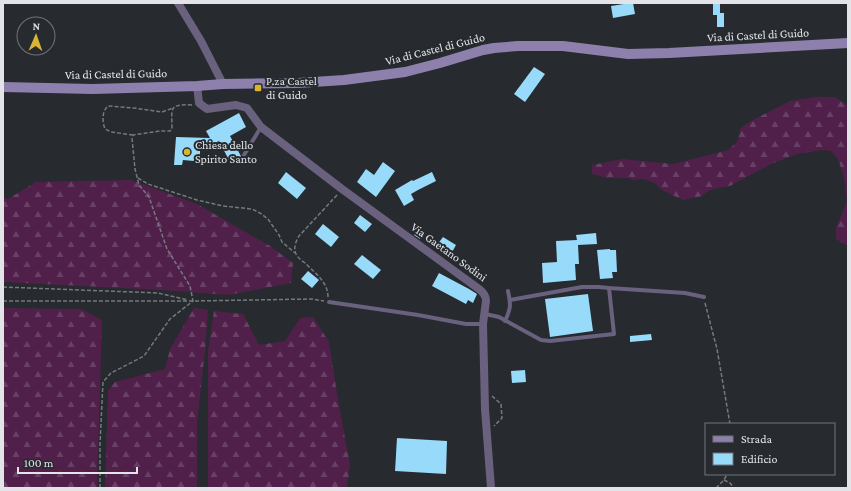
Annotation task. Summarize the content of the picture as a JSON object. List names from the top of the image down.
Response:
{
  "streets": {
    "street": ["Via di Castel di Guido", "Via Gaetano Sodini"]
  },
  "places": {
    "transit": ["P.za Castel di Guido"],
    "other": ["Chiesa dello Spirito Santo"]
  },
  "legend": ["Strada", "Edificio"],
  "scale_bar": "100 m",
  "north": "top"
}
